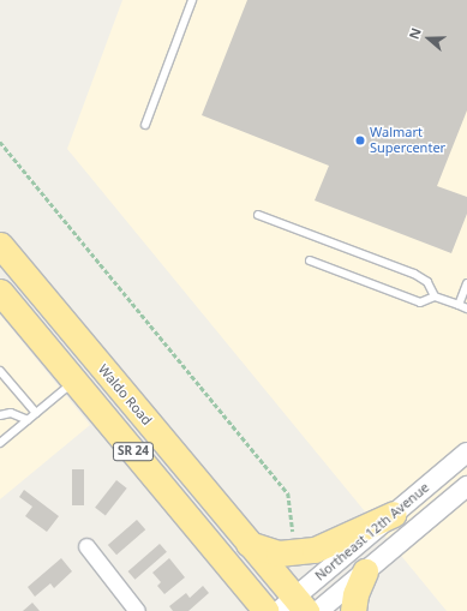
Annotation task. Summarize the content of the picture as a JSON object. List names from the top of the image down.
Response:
{
  "streets": {
    "highway": ["Waldo Road", "SR 24"],
    "street": ["Northeast 12th Avenue"]
  },
  "crossings": [
    ["Waldo Road", "Northeast 12th Avenue"]
  ],
  "places": ["Walmart Supercenter"],
  "north": "left"
}
